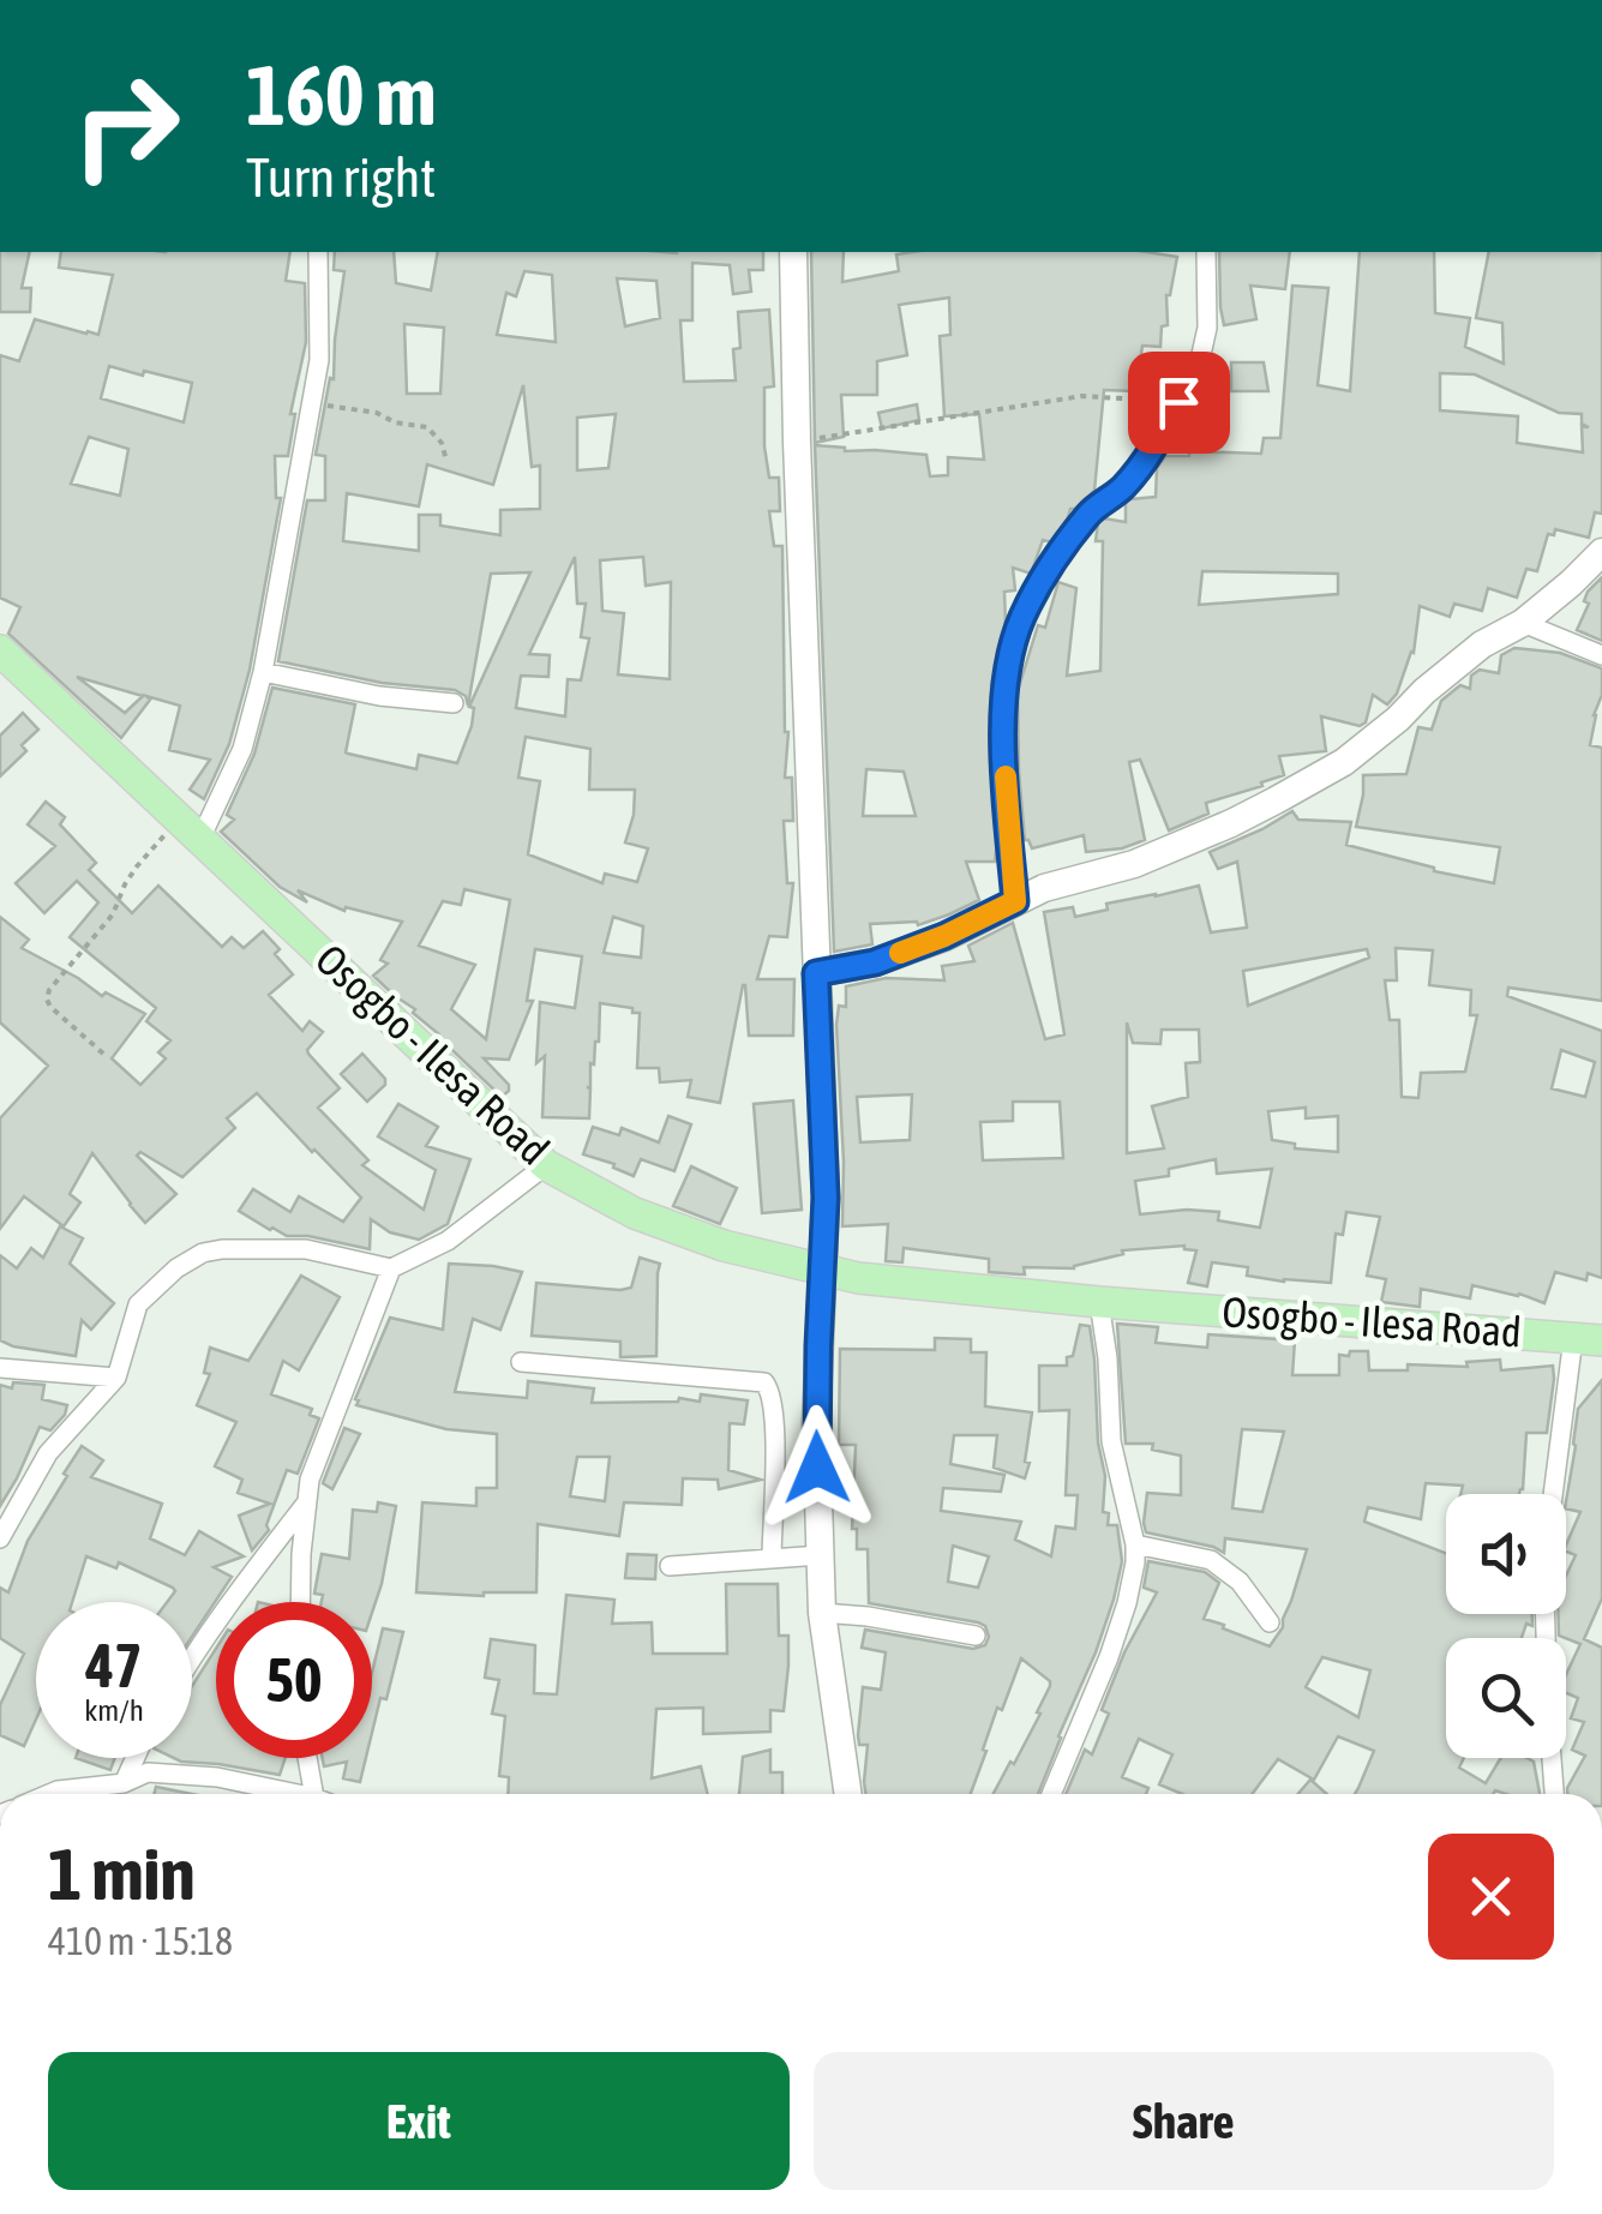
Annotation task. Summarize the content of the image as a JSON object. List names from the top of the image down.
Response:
{
  "streets": {
    "main road": ["Osogbo - Ilesa Road"]
  },
  "page": {
    "turn": ["160 m", "Turn right"],
    "speed": "47 km/h",
    "limit": "50",
    "heading": ["1 min", "410 m · 15:18"],
    "buttons": ["Exit", "Share"]
  }
}
